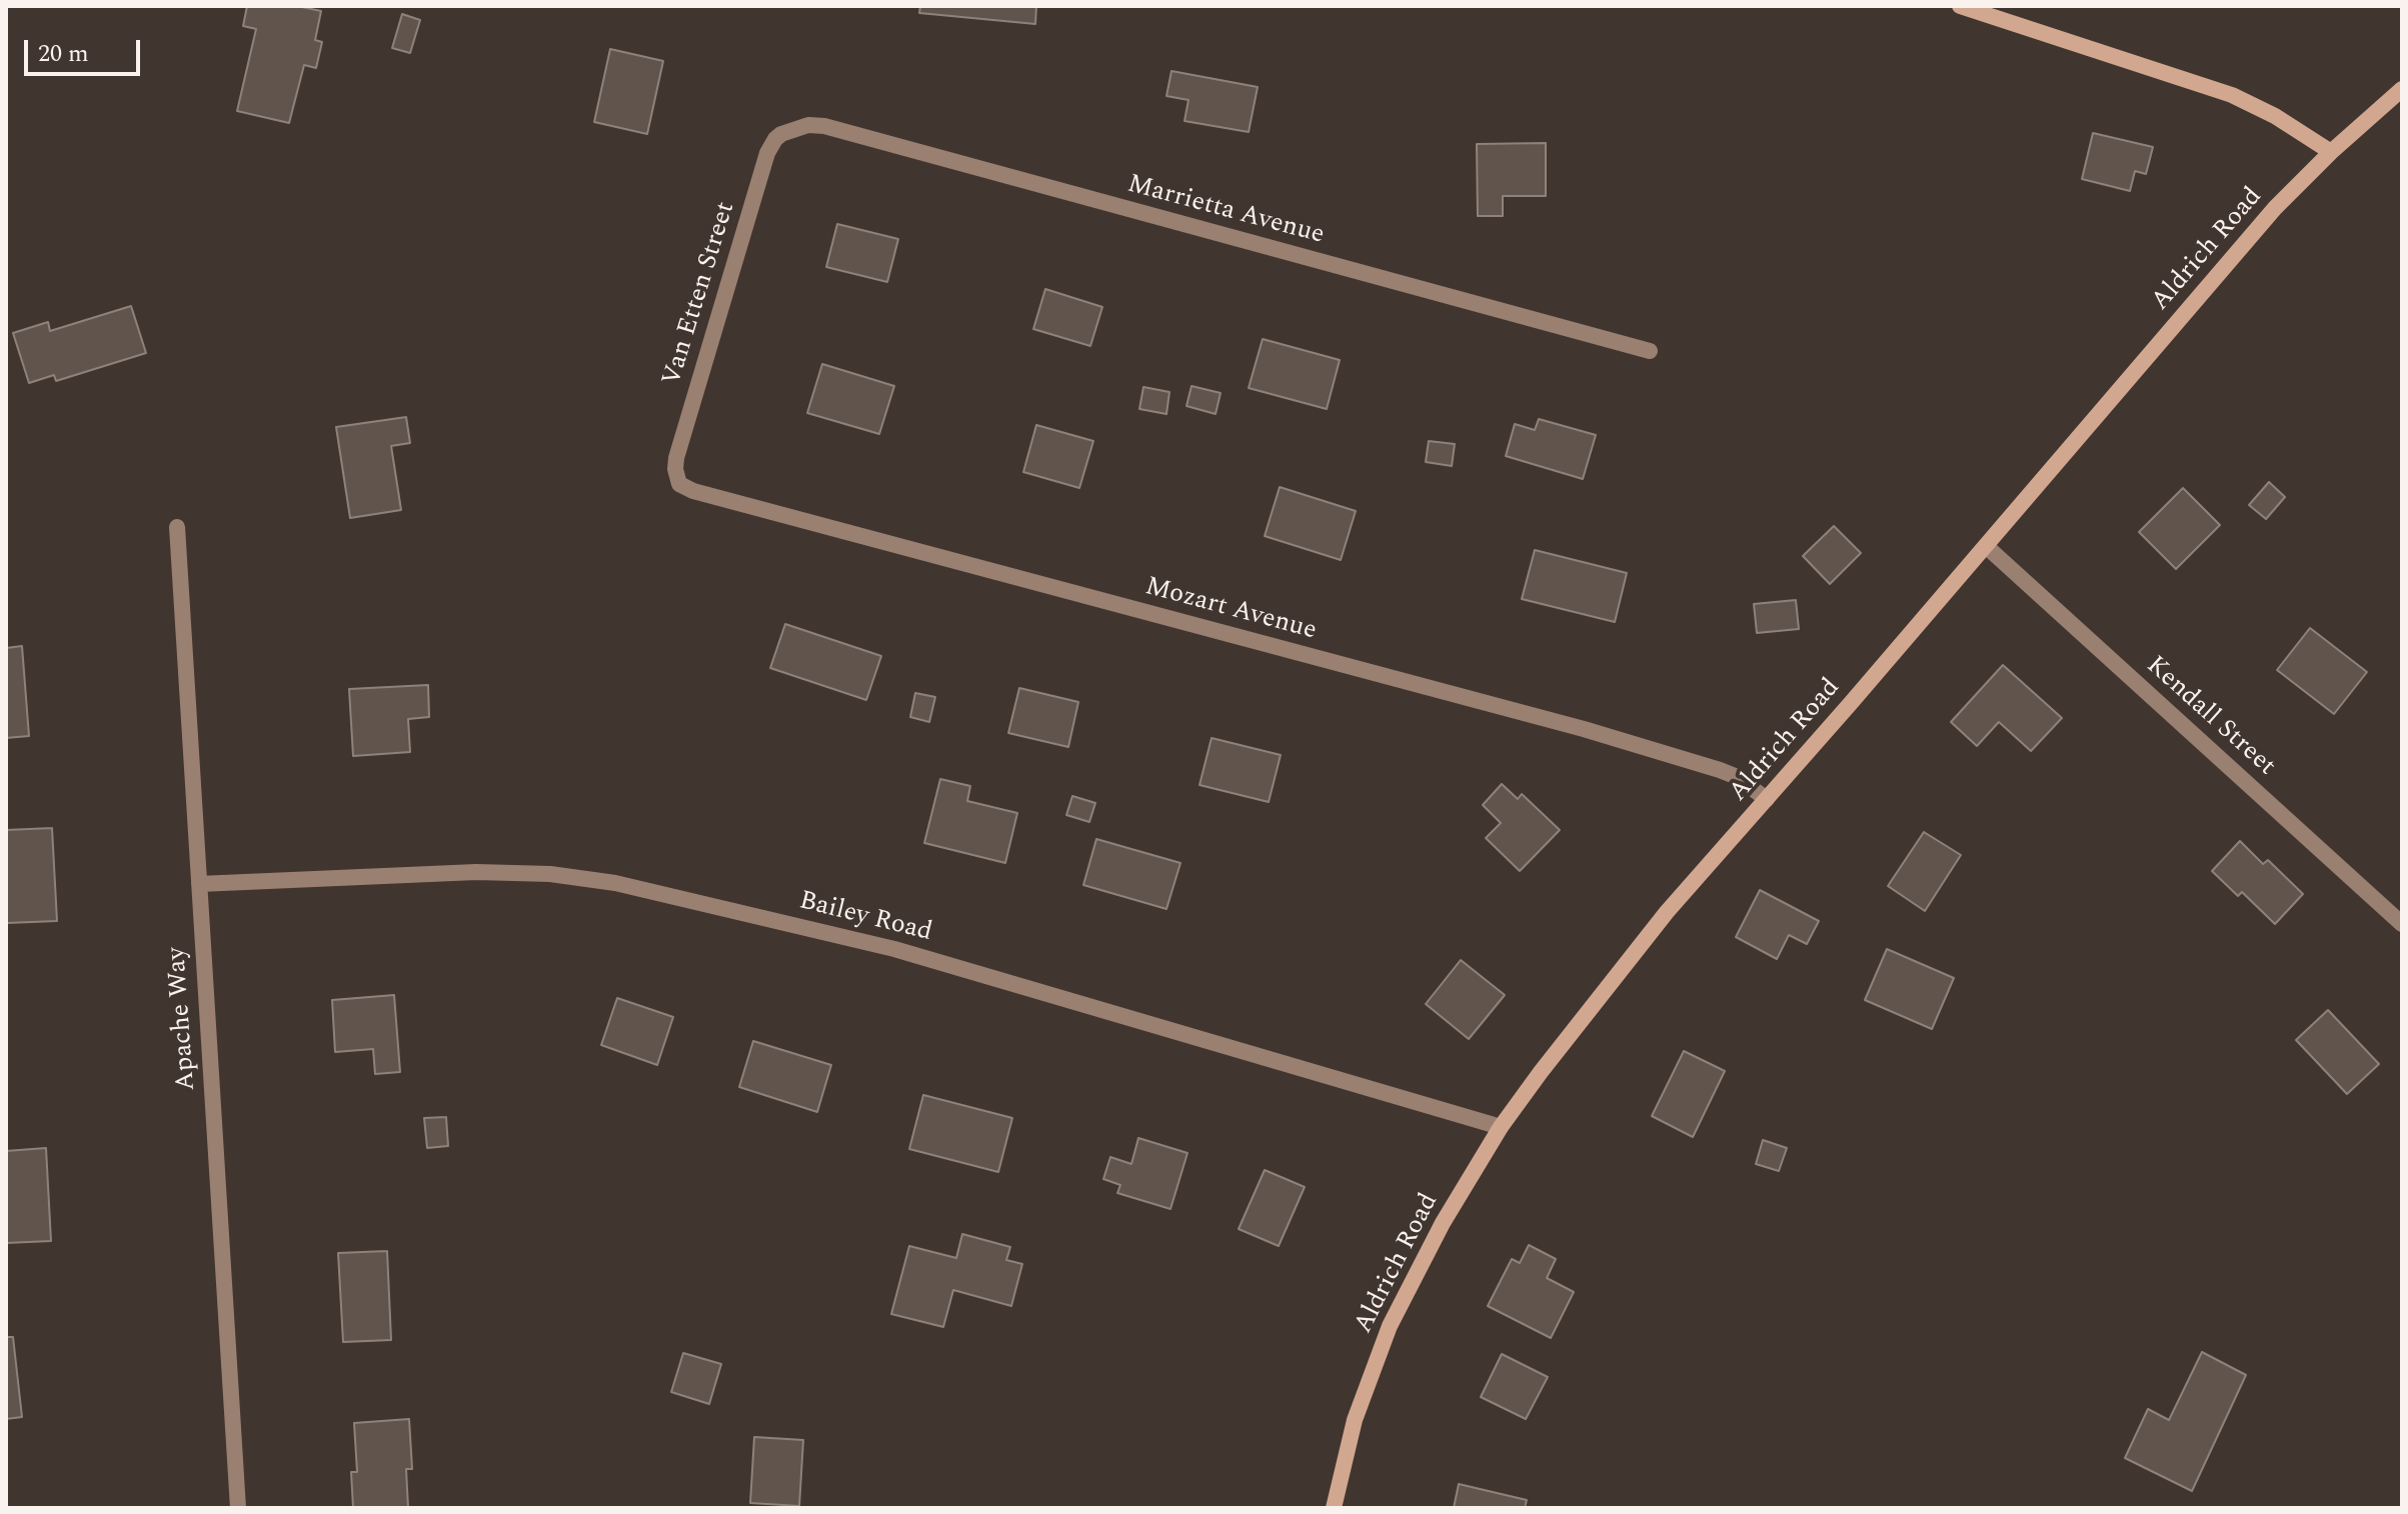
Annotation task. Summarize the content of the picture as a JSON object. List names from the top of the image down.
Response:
{
  "streets": {
    "street": [
      "Marrietta Avenue",
      "Aldrich Road",
      "Van Etten Street",
      "Mozart Avenue",
      "Kendall Street",
      "Bailey Road",
      "Apache Way"
    ]
  },
  "crossings": [
    ["Marrietta Avenue", "Van Etten Street"],
    ["Aldrich Road", "Mozart Avenue"],
    ["Aldrich Road", "Kendall Street"],
    ["Aldrich Road", "Bailey Road"],
    ["Van Etten Street", "Mozart Avenue"],
    ["Bailey Road", "Apache Way"]
  ],
  "scale_bar": "20 m"
}
